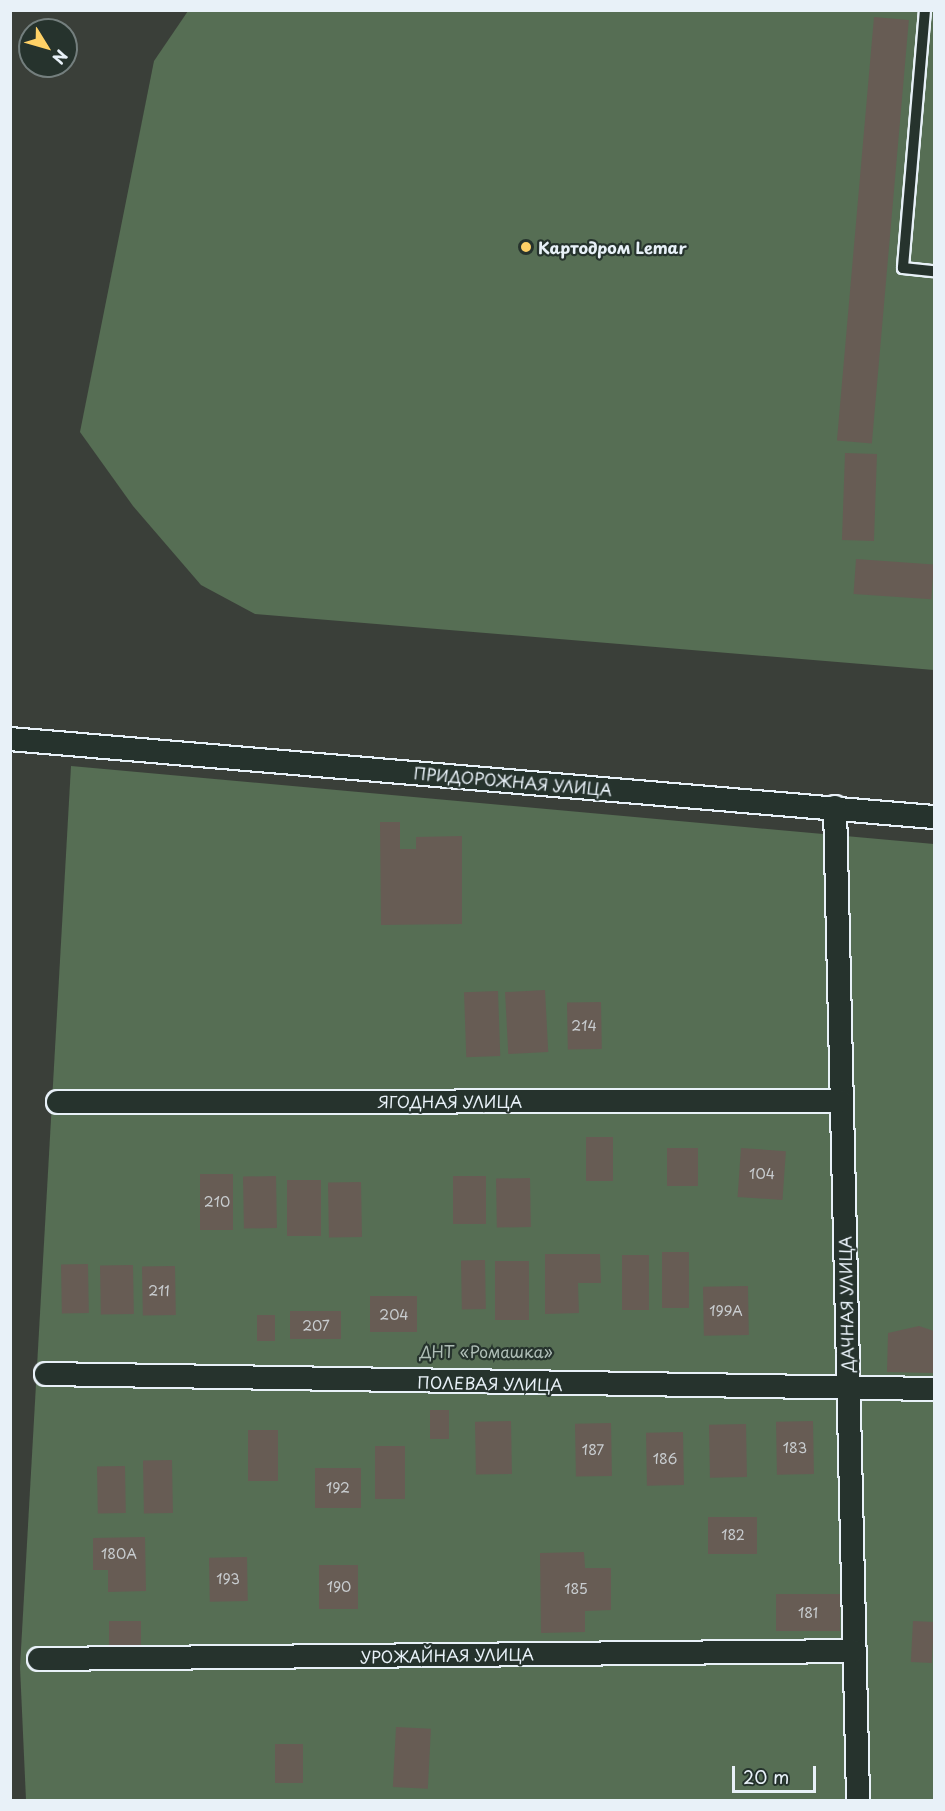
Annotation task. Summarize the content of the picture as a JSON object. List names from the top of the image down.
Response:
{
  "streets": {
    "street": [
      "ПРИДОРОЖНАЯ УЛИЦА",
      "ЯГОДНАЯ УЛИЦА",
      "ДАЧНАЯ УЛИЦА",
      "ПОЛЕВАЯ УЛИЦА",
      "УРОЖАЙНАЯ УЛИЦА"
    ]
  },
  "crossings": [
    ["ПРИДОРОЖНАЯ УЛИЦА", "ДАЧНАЯ УЛИЦА"],
    ["ЯГОДНАЯ УЛИЦА", "ДАЧНАЯ УЛИЦА"],
    ["ДАЧНАЯ УЛИЦА", "ПОЛЕВАЯ УЛИЦА"],
    ["ДАЧНАЯ УЛИЦА", "УРОЖАЙНАЯ УЛИЦА"]
  ],
  "parks": ["ДНТ «Ромашка»"],
  "places": ["Картодром Lemar"],
  "house_numbers": [
    "214",
    "104",
    "210",
    "211",
    "199А",
    "204",
    "207",
    "183",
    "187",
    "186",
    "192",
    "182",
    "180А",
    "193",
    "190",
    "185",
    "181"
  ],
  "scale_bar": "20 m",
  "north": "bottom right"
}
